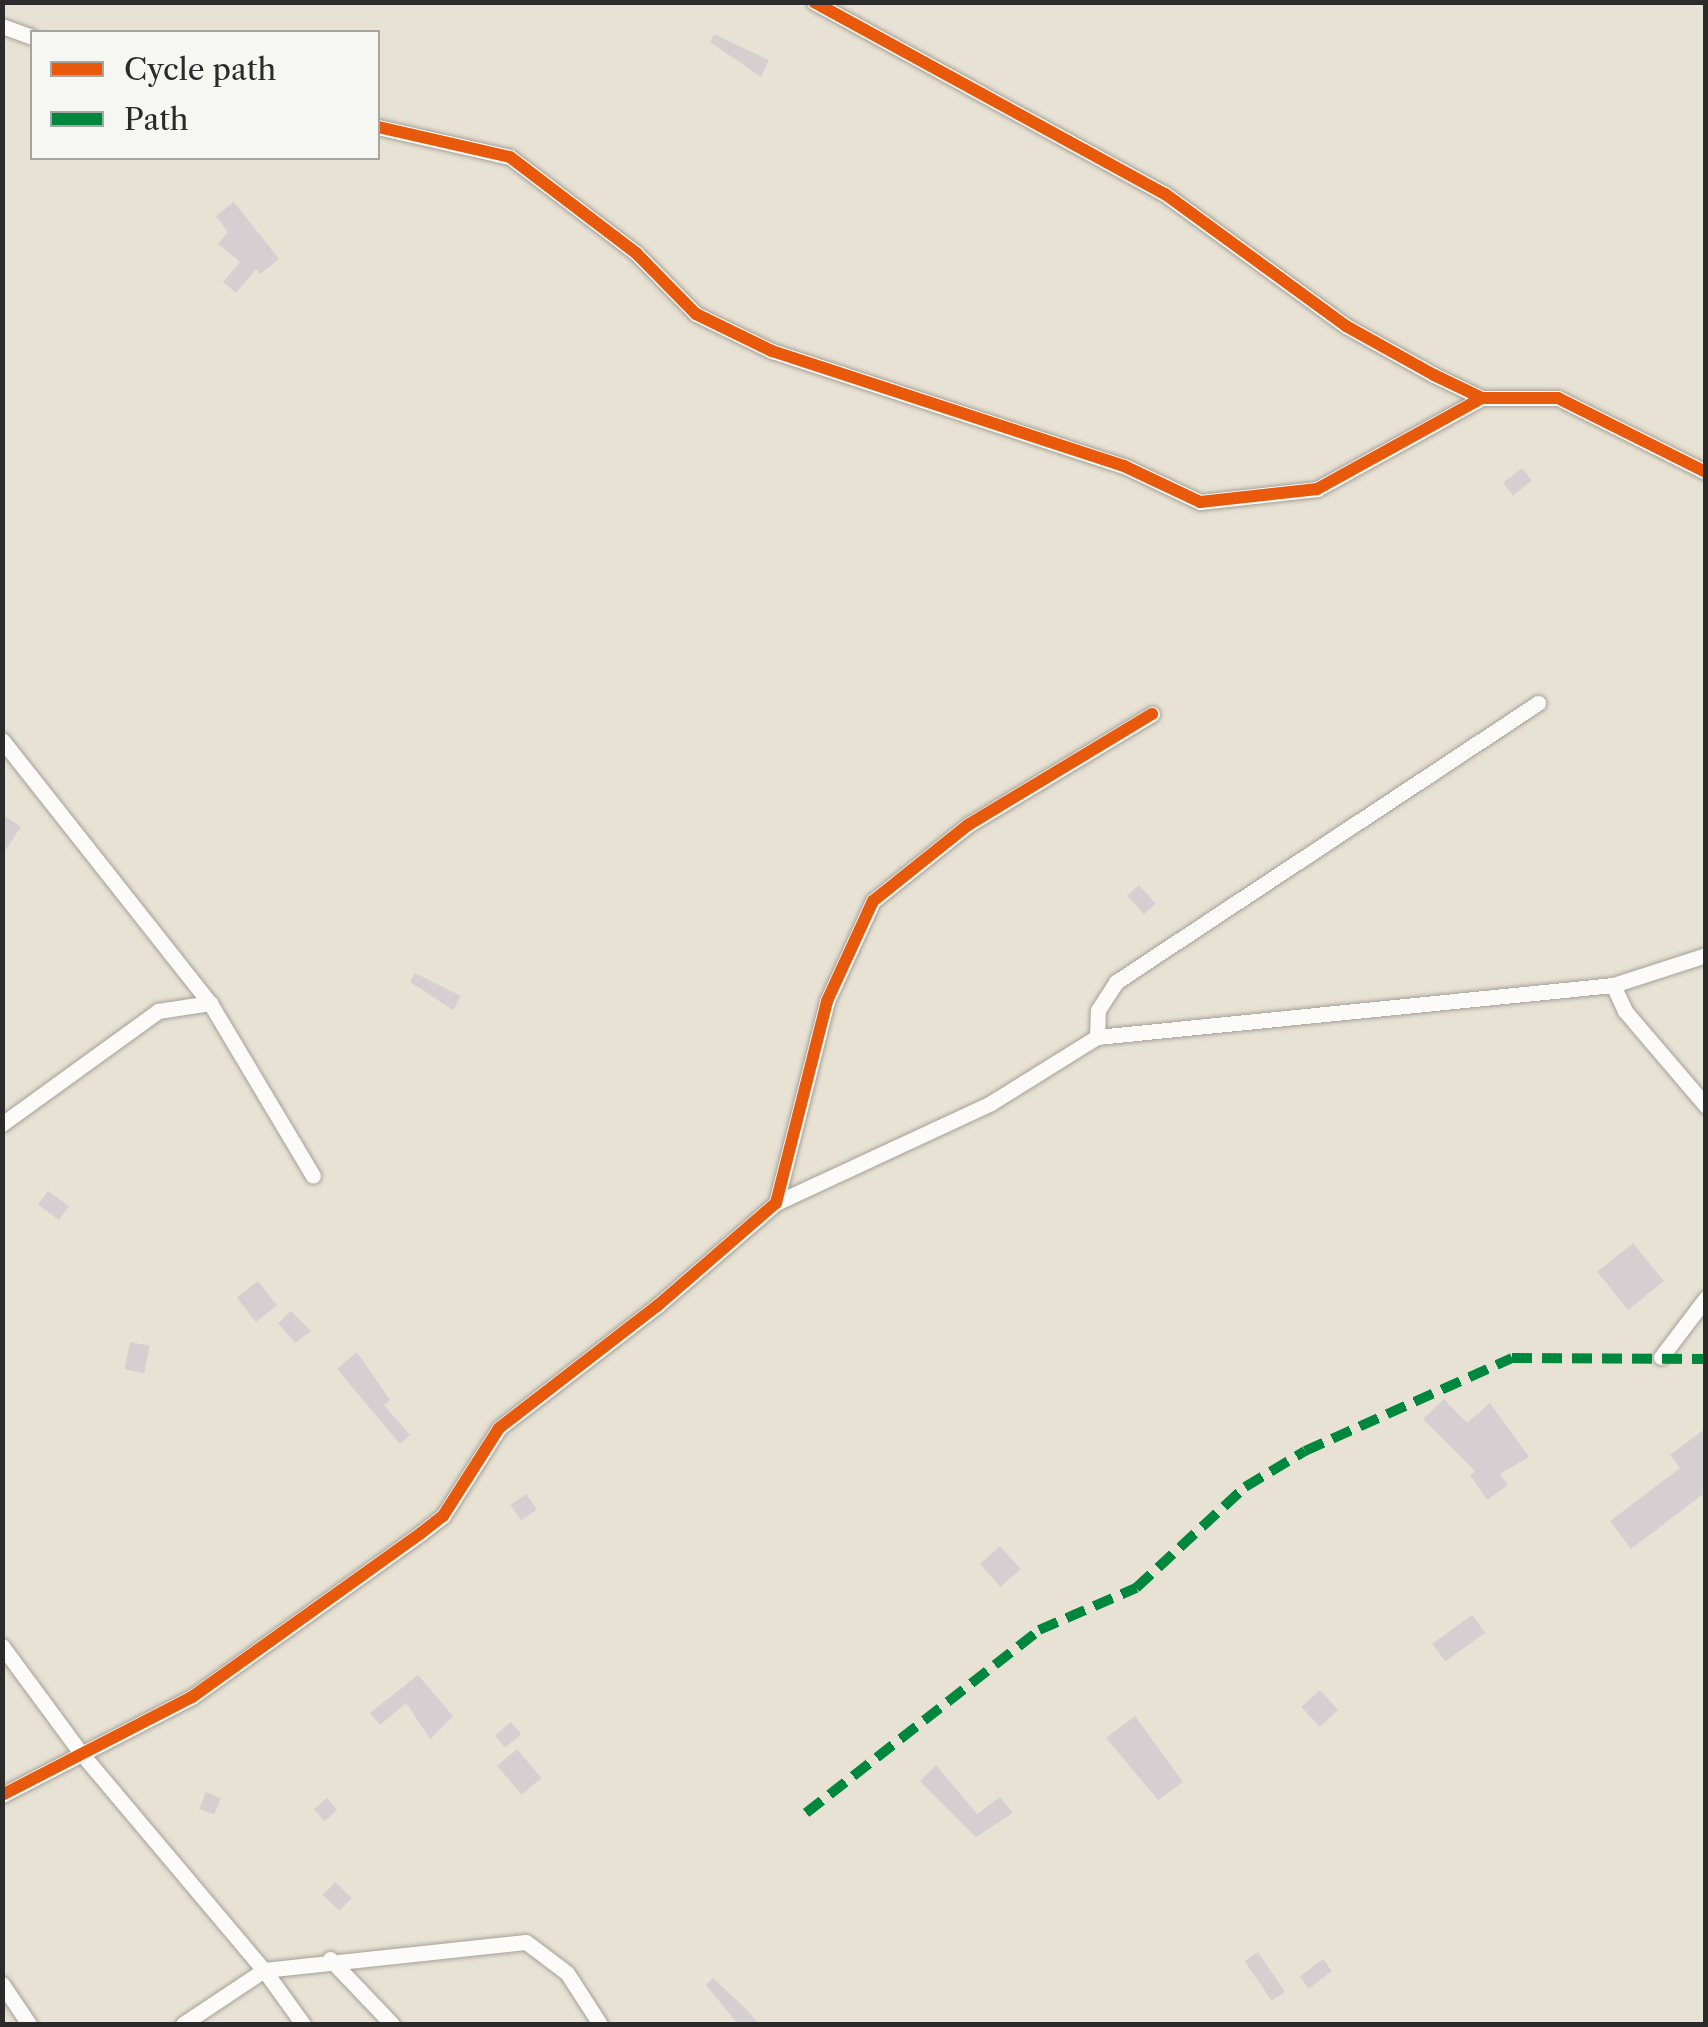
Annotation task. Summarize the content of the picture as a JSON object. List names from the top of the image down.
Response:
{
  "legend": ["Cycle path", "Path"]
}
